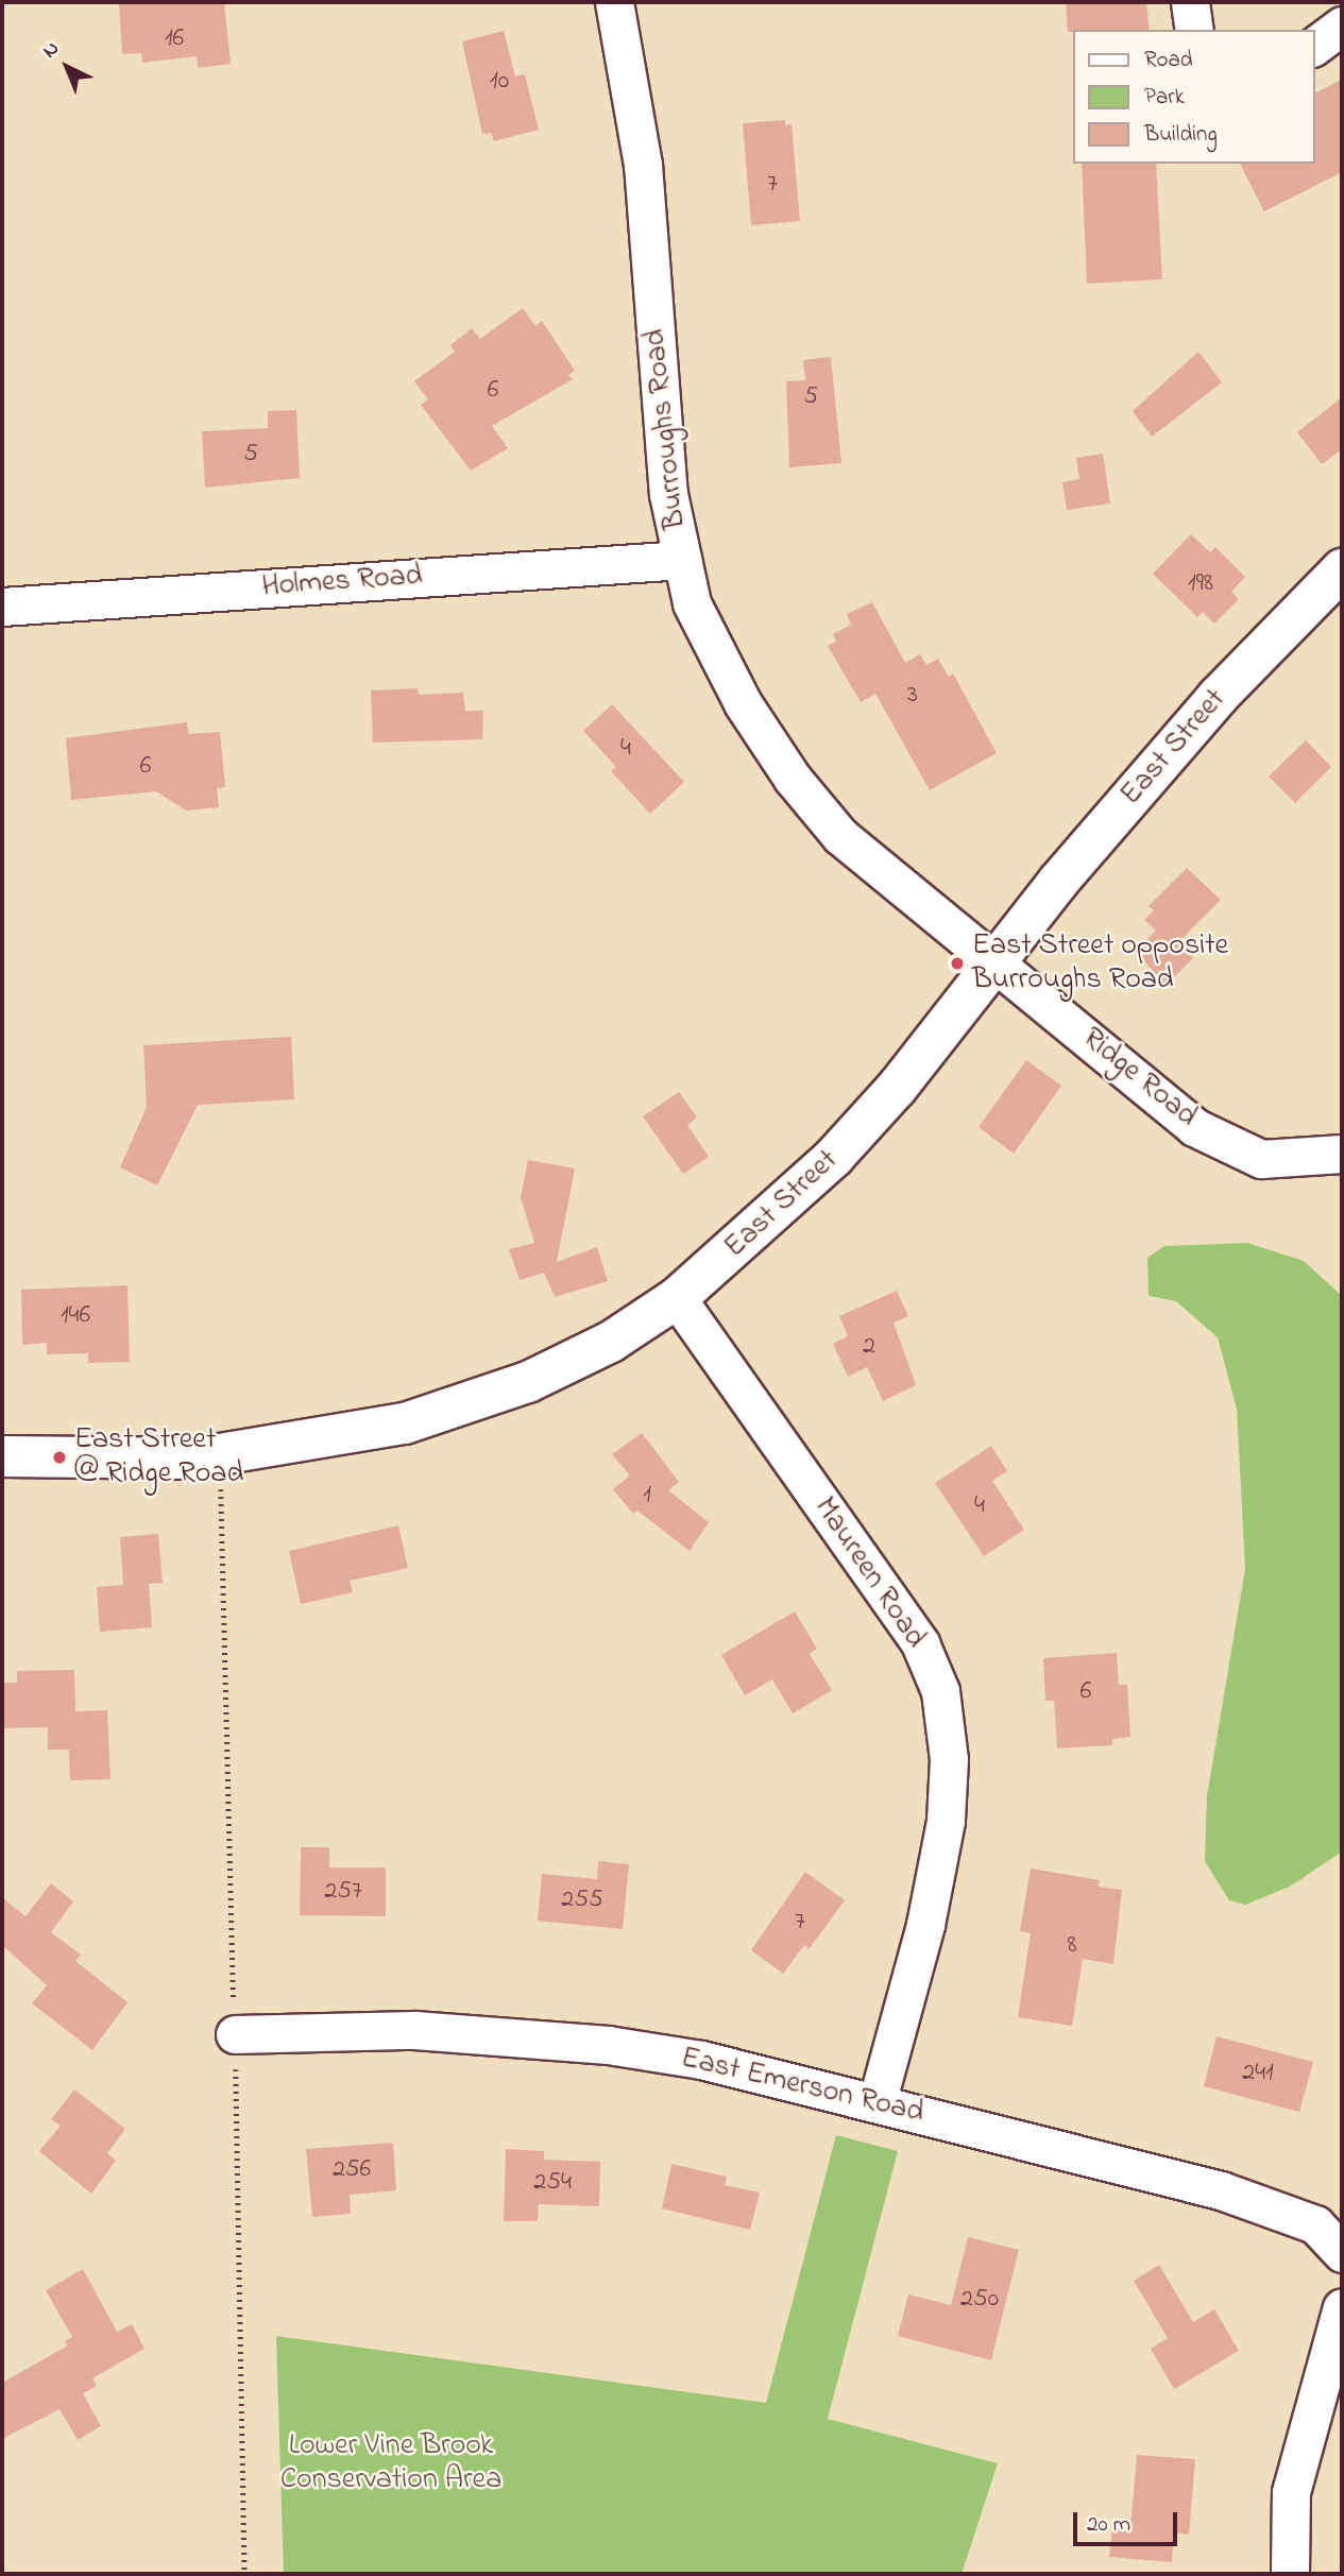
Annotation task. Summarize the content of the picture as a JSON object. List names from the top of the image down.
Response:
{
  "streets": {
    "street": [
      "Burroughs Road",
      "Holmes Road",
      "East Street",
      "Ridge Road",
      "Maureen Road",
      "East Emerson Road"
    ]
  },
  "crossings": [
    ["Burroughs Road", "Holmes Road"],
    ["Burroughs Road", "East Street"],
    ["Burroughs Road", "Ridge Road"],
    ["East Street", "Ridge Road"],
    ["East Street", "Maureen Road"],
    ["Maureen Road", "East Emerson Road"]
  ],
  "parks": ["Lower Vine Brook Conservation Area"],
  "places": ["East Street opposite Burroughs Road", "East Street @ Ridge Road"],
  "house_numbers": [
    "16",
    "10",
    "7",
    "6",
    "5",
    "5",
    "198",
    "3",
    "4",
    "6",
    "146",
    "2",
    "1",
    "4",
    "6",
    "257",
    "255",
    "7",
    "8",
    "241",
    "256",
    "254",
    "250"
  ],
  "legend": ["Road", "Park", "Building"],
  "scale_bar": "20 m",
  "north": "top left"
}
